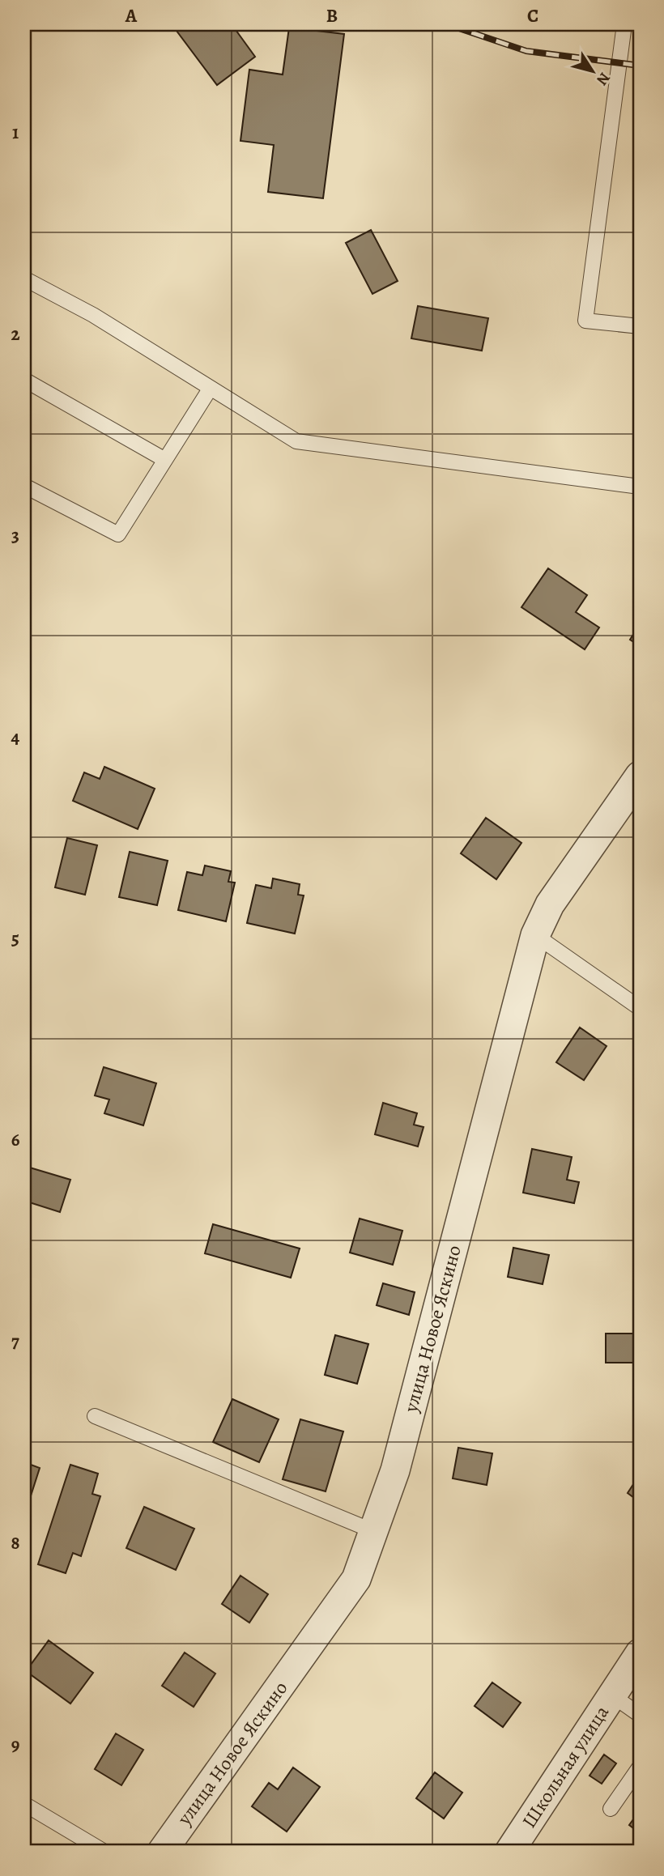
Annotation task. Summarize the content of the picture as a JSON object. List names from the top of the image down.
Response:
{
  "streets": {
    "street": ["улица Новое Яскино", "Школьная улица"]
  },
  "north": "bottom right",
  "grid": {
    "columns": ["A", "B", "C"],
    "rows": [
      "1",
      "2",
      "3",
      "4",
      "5",
      "6",
      "7",
      "8",
      "9"
    ]
  }
}
